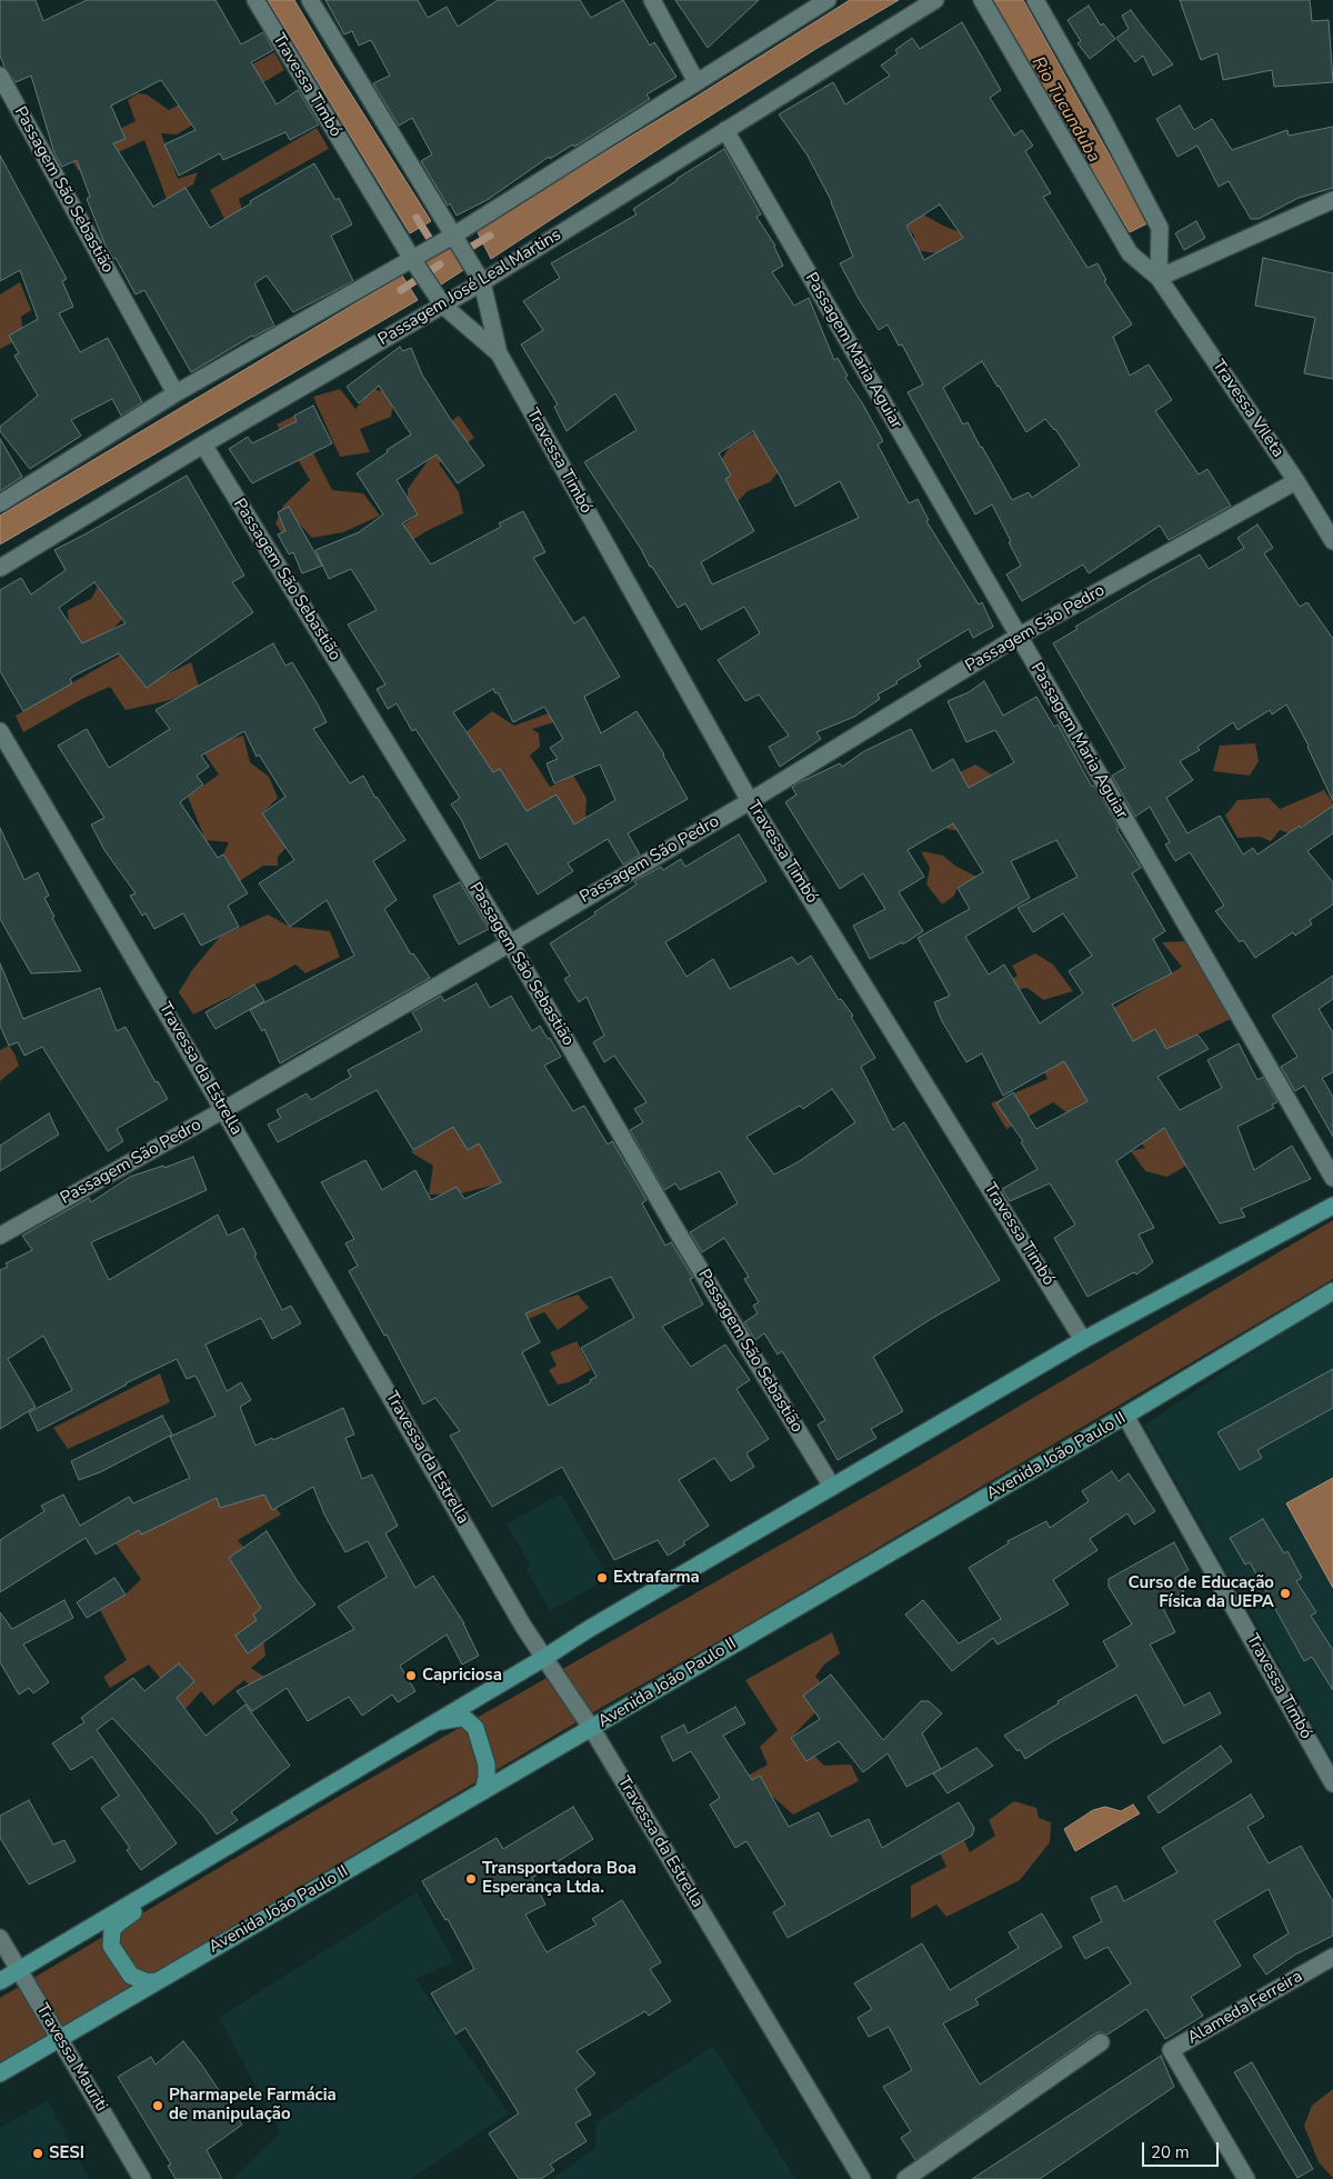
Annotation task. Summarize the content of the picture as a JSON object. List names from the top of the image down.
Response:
{
  "streets": {
    "main road": ["Avenida João Paulo II"],
    "street": [
      "Travessa Timbó",
      "Passagem São Sebastião",
      "Passagem José Leal Martins",
      "Passagem Maria Aguiar",
      "Travessa Vileta",
      "Passagem São Pedro",
      "Travessa da Estrella",
      "Alameda Ferreira",
      "Travessa Mauriti"
    ]
  },
  "crossings": [
    ["Travessa Timbó", "Passagem José Leal Martins"],
    ["Travessa Timbó", "Passagem São Pedro"],
    ["Travessa Timbó", "Avenida João Paulo II"],
    ["Passagem São Sebastião", "Passagem José Leal Martins"],
    ["Passagem São Sebastião", "Passagem São Pedro"],
    ["Passagem José Leal Martins", "Passagem Maria Aguiar"],
    ["Passagem Maria Aguiar", "Passagem São Pedro"],
    ["Travessa Vileta", "Passagem São Pedro"],
    ["Passagem São Pedro", "Travessa da Estrella"],
    ["Travessa da Estrella", "Avenida João Paulo II"],
    ["Avenida João Paulo II", "Travessa Mauriti"]
  ],
  "water": ["Rio Tucunduba"],
  "places": [
    "Extrafarma",
    "Curso de Educação Física da UEPA",
    "Capriciosa",
    "Transportadora Boa Esperança Ltda.",
    "Pharmapele Farmácia de manipulação",
    "SESI"
  ],
  "scale_bar": "20 m"
}
